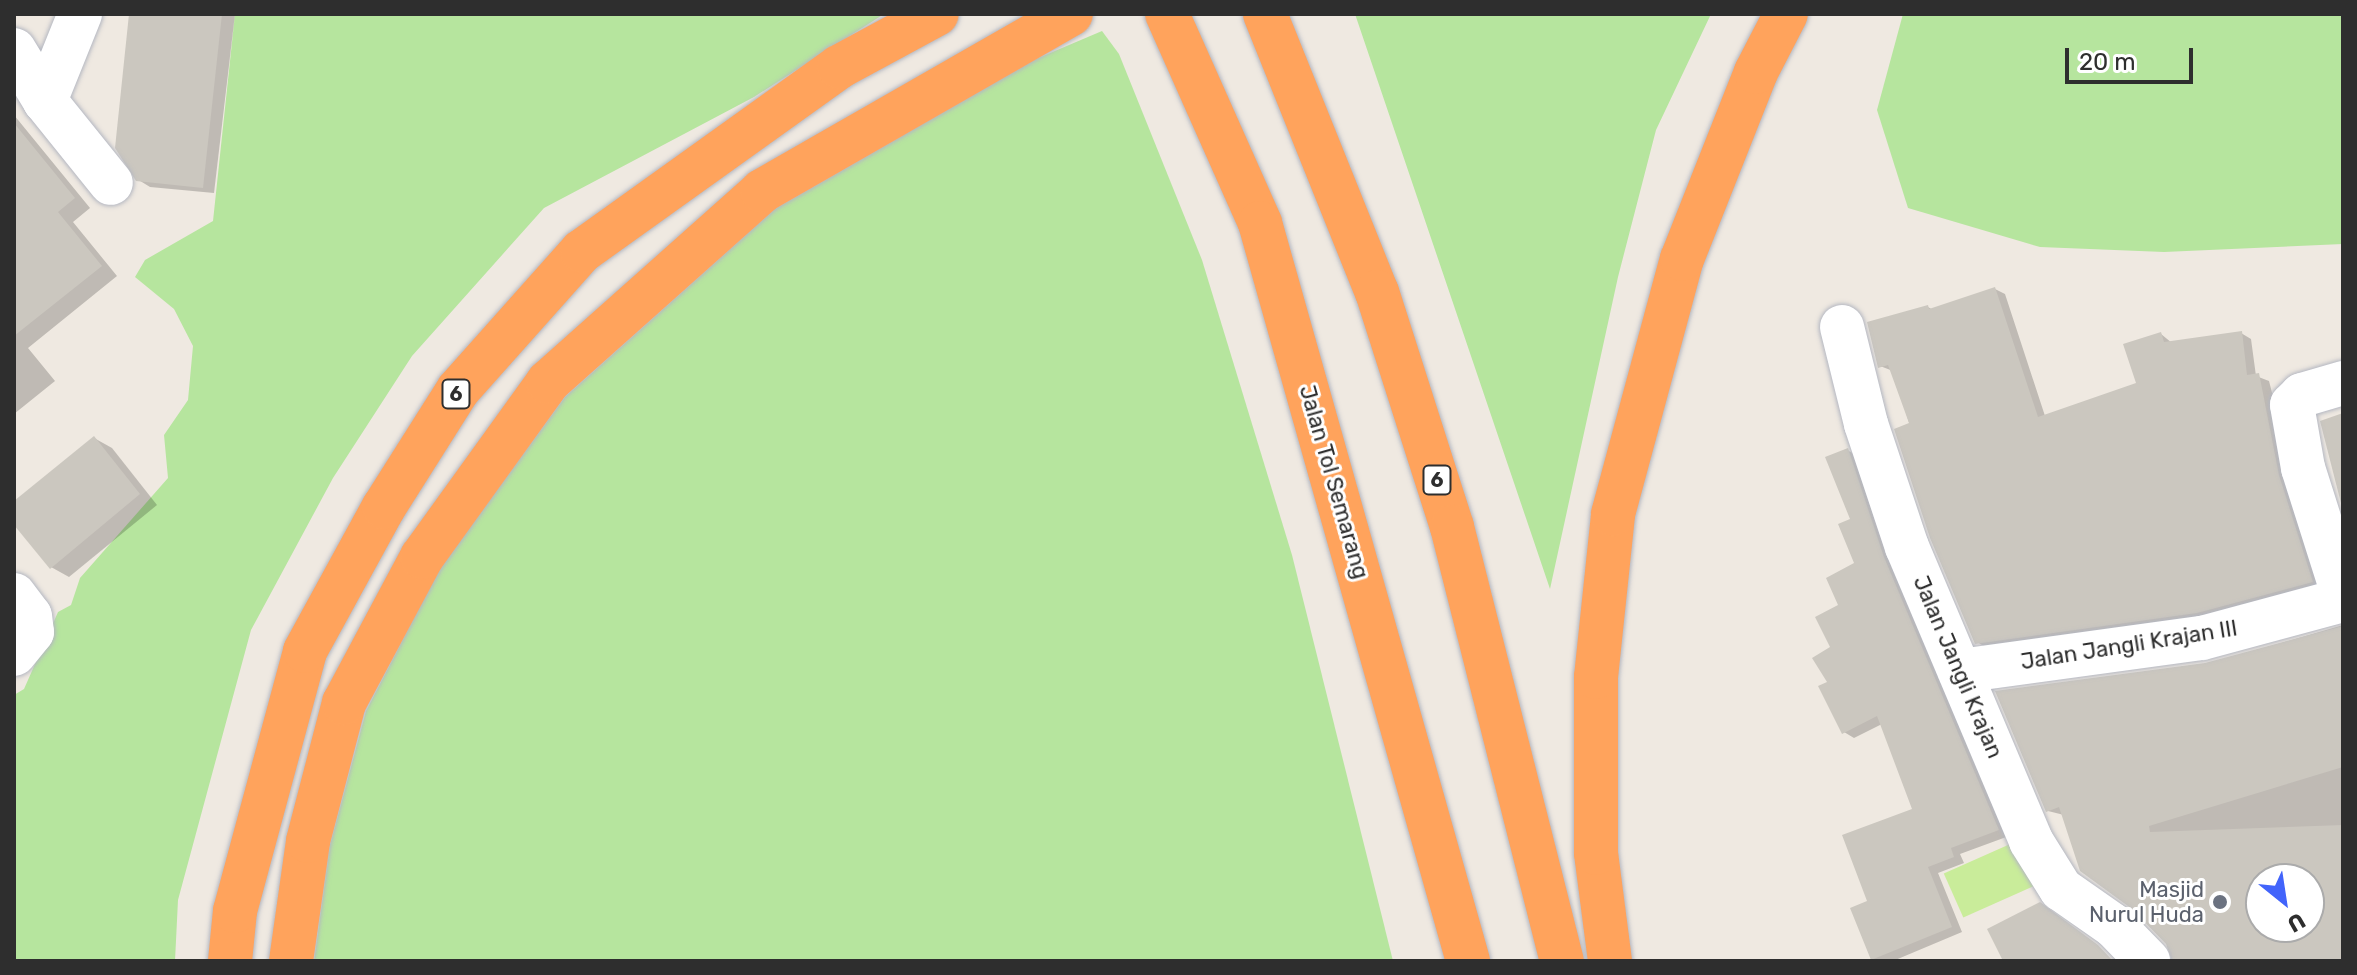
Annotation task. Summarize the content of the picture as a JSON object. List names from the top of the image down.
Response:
{
  "streets": {
    "highway": ["6", "Jalan Tol Semarang"],
    "street": ["Jalan Jangli Krajan III", "Jalan Jangli Krajan"]
  },
  "crossings": [
    ["Jalan Jangli Krajan III", "Jalan Jangli Krajan"]
  ],
  "places": ["Masjid Nurul Huda"],
  "scale_bar": "20 m",
  "north": "bottom right"
}
